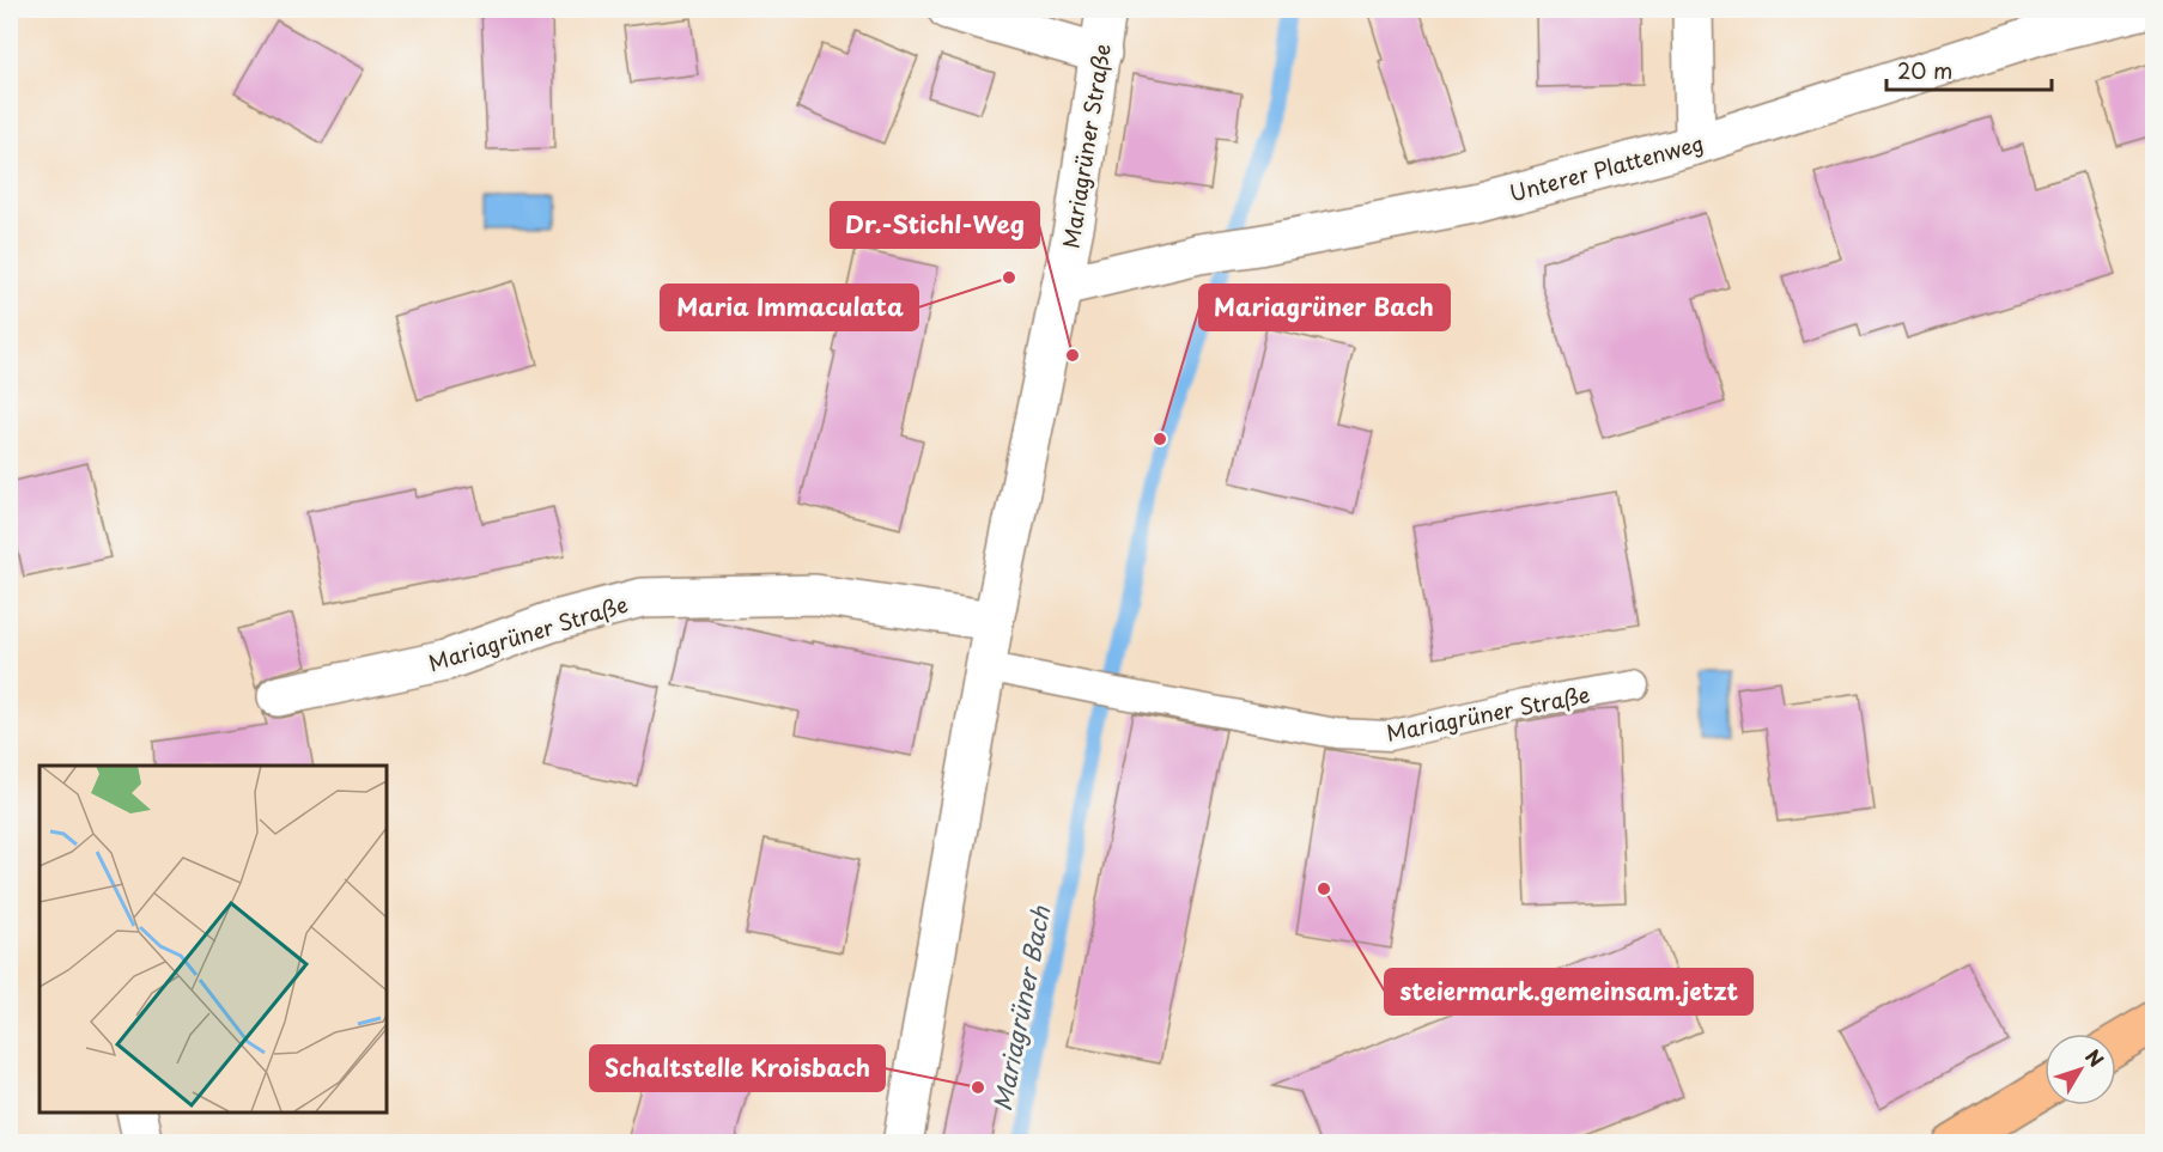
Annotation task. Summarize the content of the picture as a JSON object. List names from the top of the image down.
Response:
{
  "streets": {
    "street": ["Mariagrüner Straße", "Unterer Plattenweg"]
  },
  "crossings": [
    ["Mariagrüner Straße", "Unterer Plattenweg"]
  ],
  "water": ["Mariagrüner Bach"],
  "places": [
    "Maria Immaculata",
    "Dr.-Stichl-Weg",
    "Mariagrüner Bach",
    "steiermark.gemeinsam.jetzt",
    "Schaltstelle Kroisbach"
  ],
  "scale_bar": "20 m",
  "north": "top right"
}
